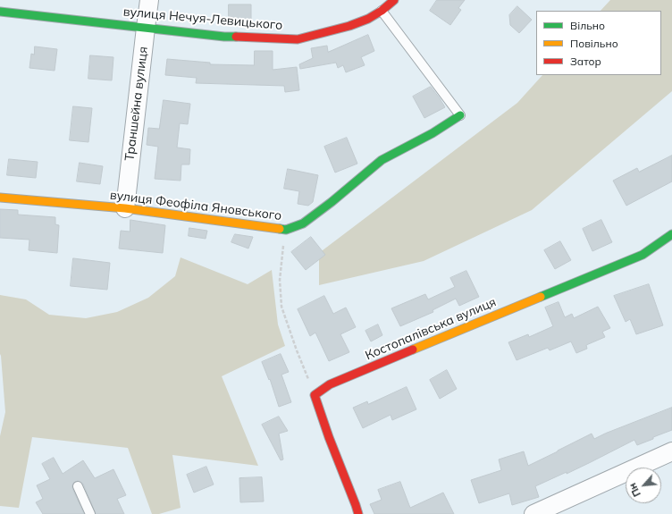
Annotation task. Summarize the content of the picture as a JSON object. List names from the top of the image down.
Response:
{
  "streets": {
    "street": [
      "вулиця Нечуя-Левицького",
      "Траншейна вулиця",
      "вулиця Феофіла Яновського",
      "Костопалівська вулиця"
    ]
  },
  "crossings": [
    ["вулиця Нечуя-Левицького", "Траншейна вулиця"],
    ["Траншейна вулиця", "вулиця Феофіла Яновського"]
  ],
  "legend": ["Вільно", "Повільно", "Затор"],
  "north": "bottom left"
}
